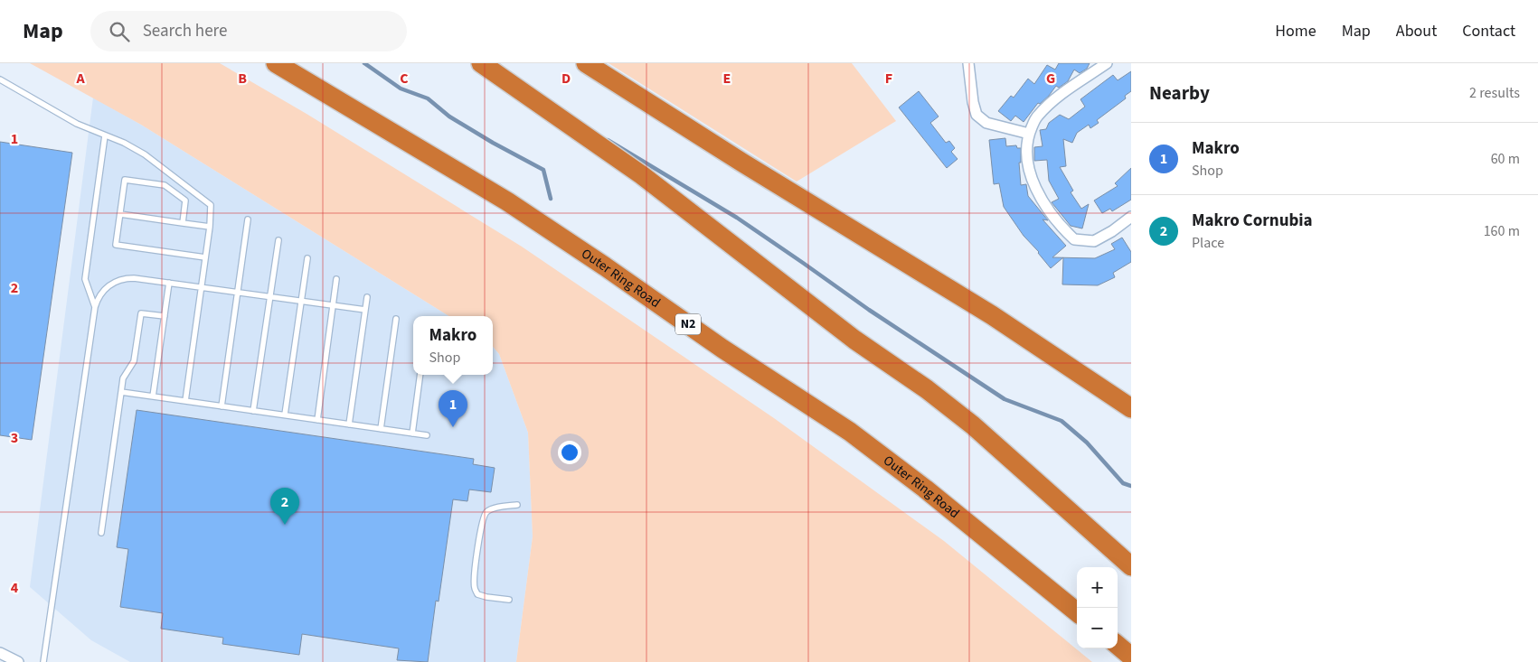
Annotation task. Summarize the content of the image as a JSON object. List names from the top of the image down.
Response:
{
  "streets": {
    "highway": ["Outer Ring Road", "N2"]
  },
  "page": {
    "header": "Map",
    "search": "Search here",
    "nav": [
      "Home",
      "Map",
      "About",
      "Contact"
    ],
    "heading": ["Nearby", "2 results"],
    "list": [
      {
        "mark": "1",
        "name": "Makro",
        "note": "Shop",
        "value": "60 m"
      },
      {
        "mark": "2",
        "name": "Makro Cornubia",
        "note": "Place",
        "value": "160 m"
      }
    ],
    "popup": ["Makro", "Shop"],
    "pins": ["1", "2"],
    "map_buttons": ["+", "−"]
  },
  "grid": {
    "columns": [
      "A",
      "B",
      "C",
      "D",
      "E",
      "F",
      "G"
    ],
    "rows": [
      "1",
      "2",
      "3",
      "4"
    ]
  }
}
